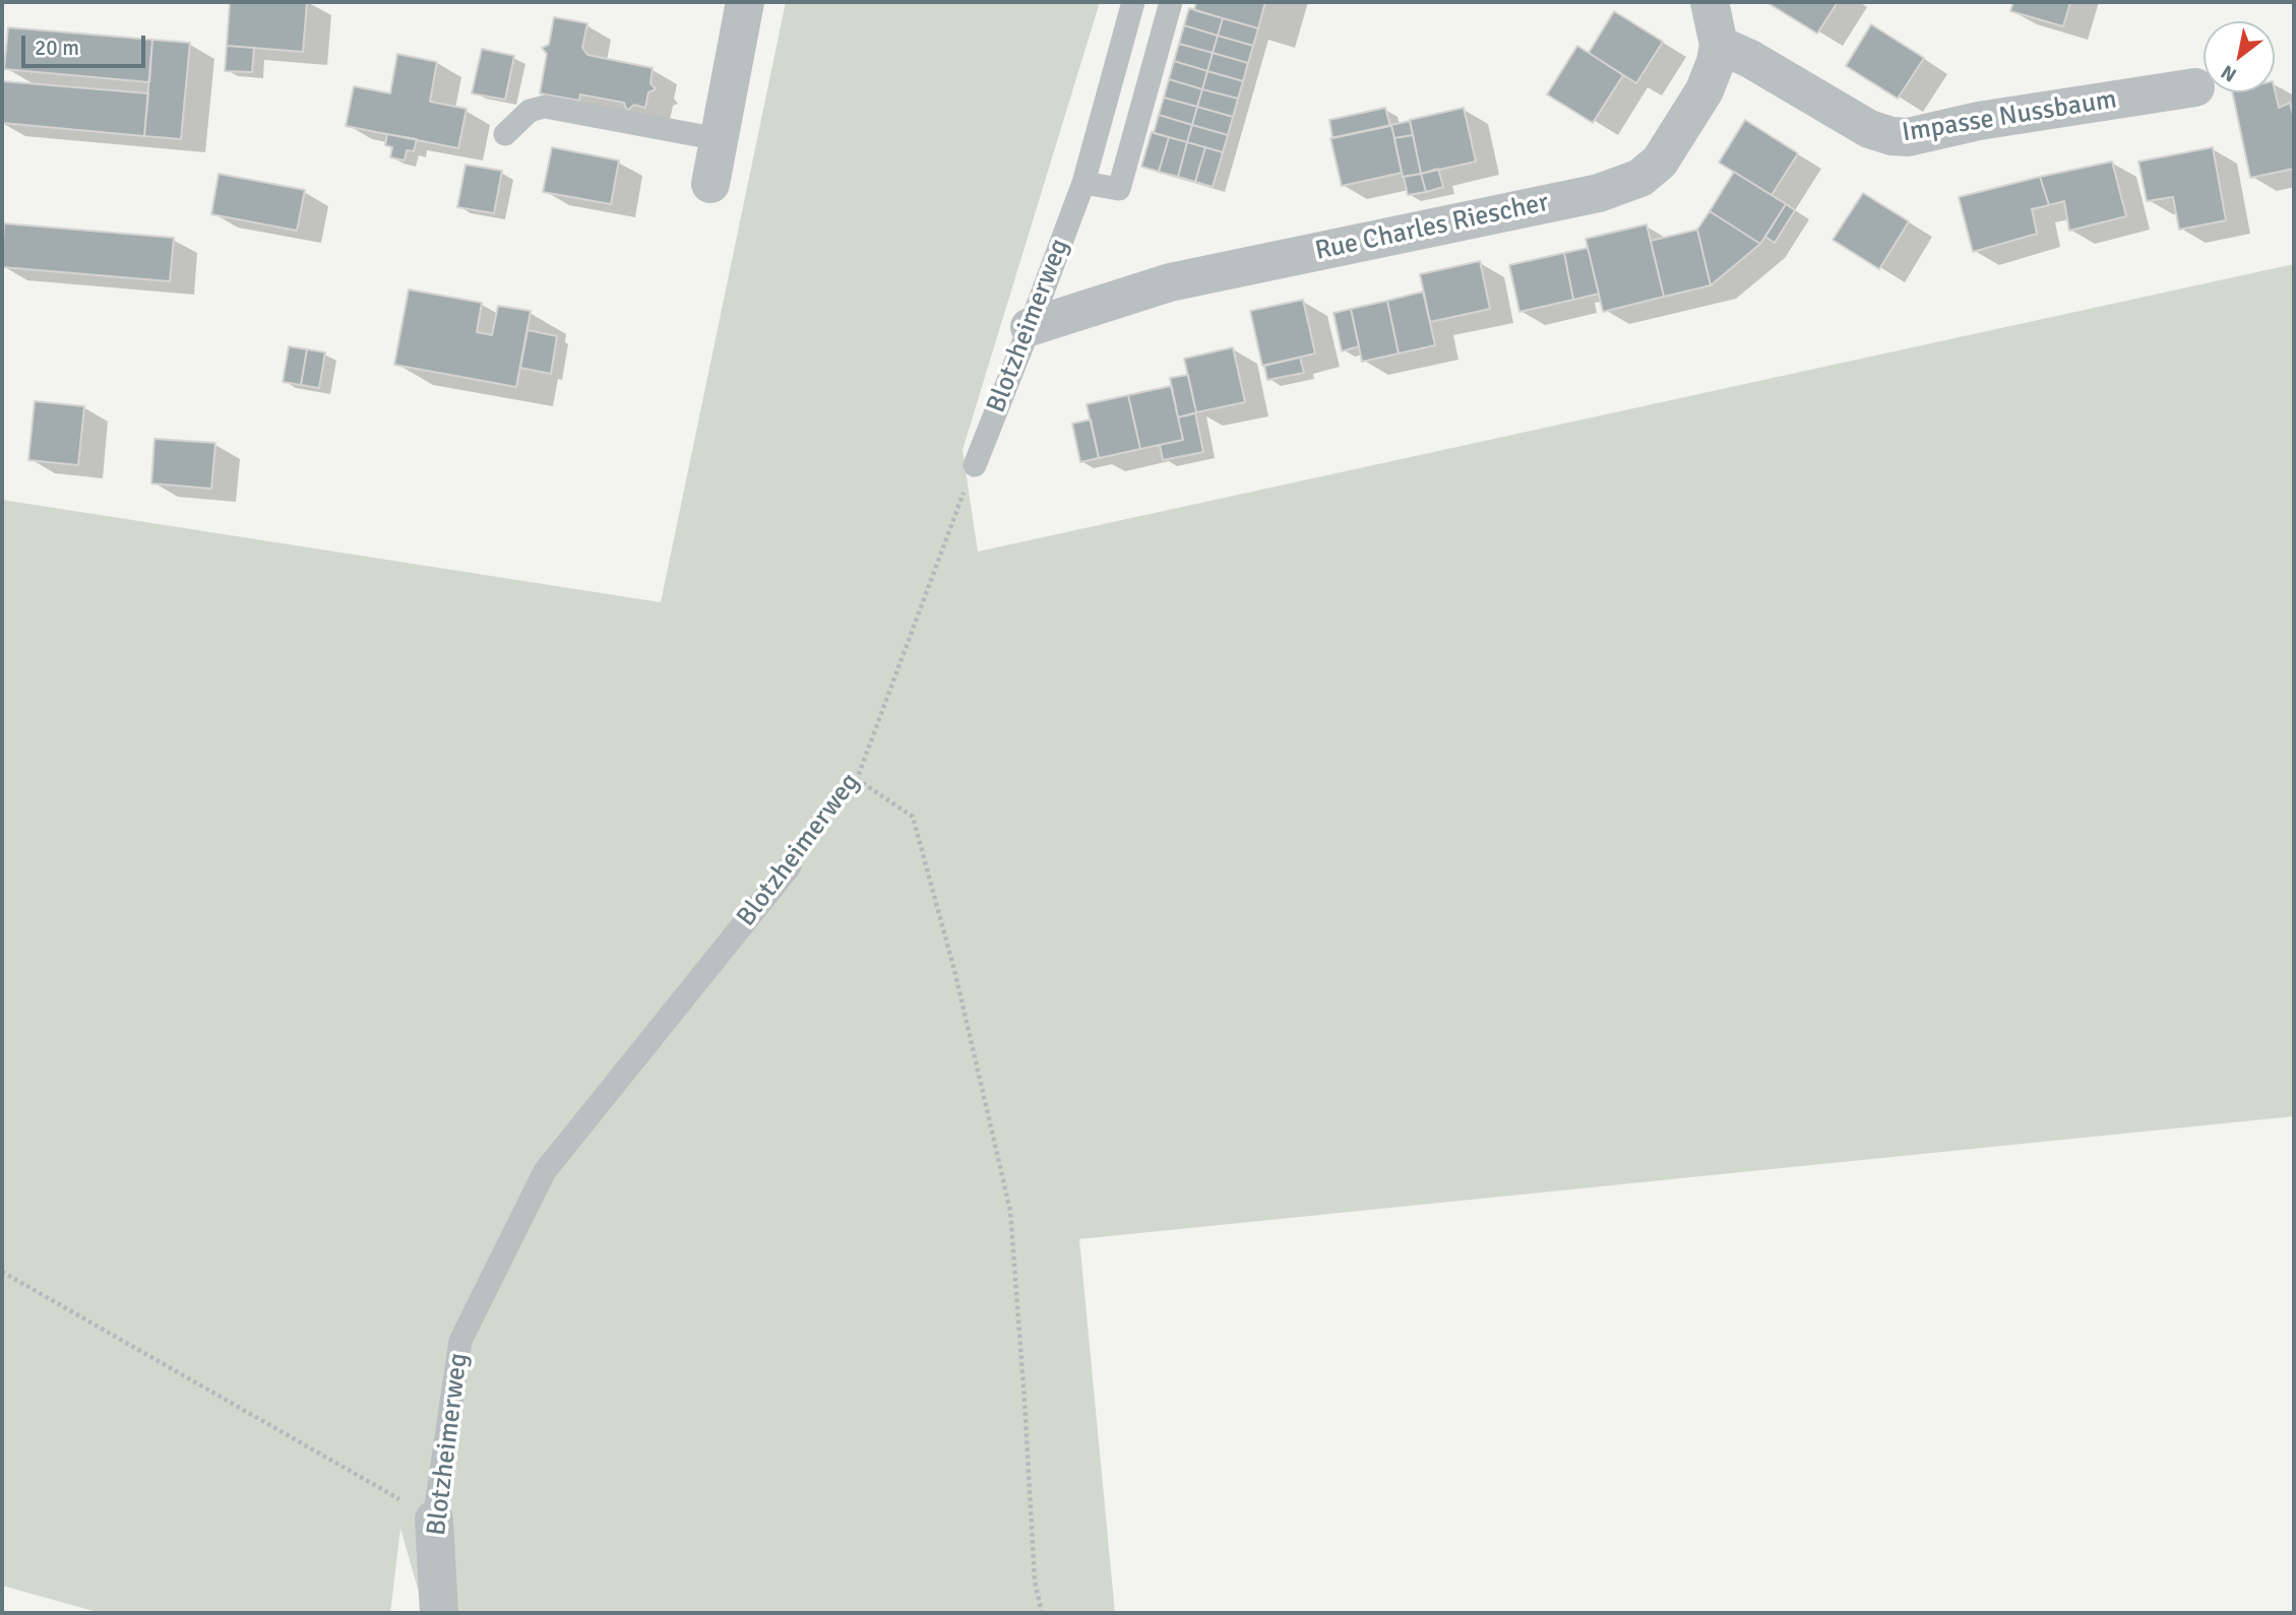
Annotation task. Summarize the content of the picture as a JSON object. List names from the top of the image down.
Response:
{
  "streets": {
    "street": ["Impasse Nussbaum", "Rue Charles Riescher", "Blotzheimerweg"]
  },
  "crossings": [
    ["Impasse Nussbaum", "Rue Charles Riescher"],
    ["Rue Charles Riescher", "Blotzheimerweg"]
  ],
  "scale_bar": "20 m",
  "north": "bottom left"
}
